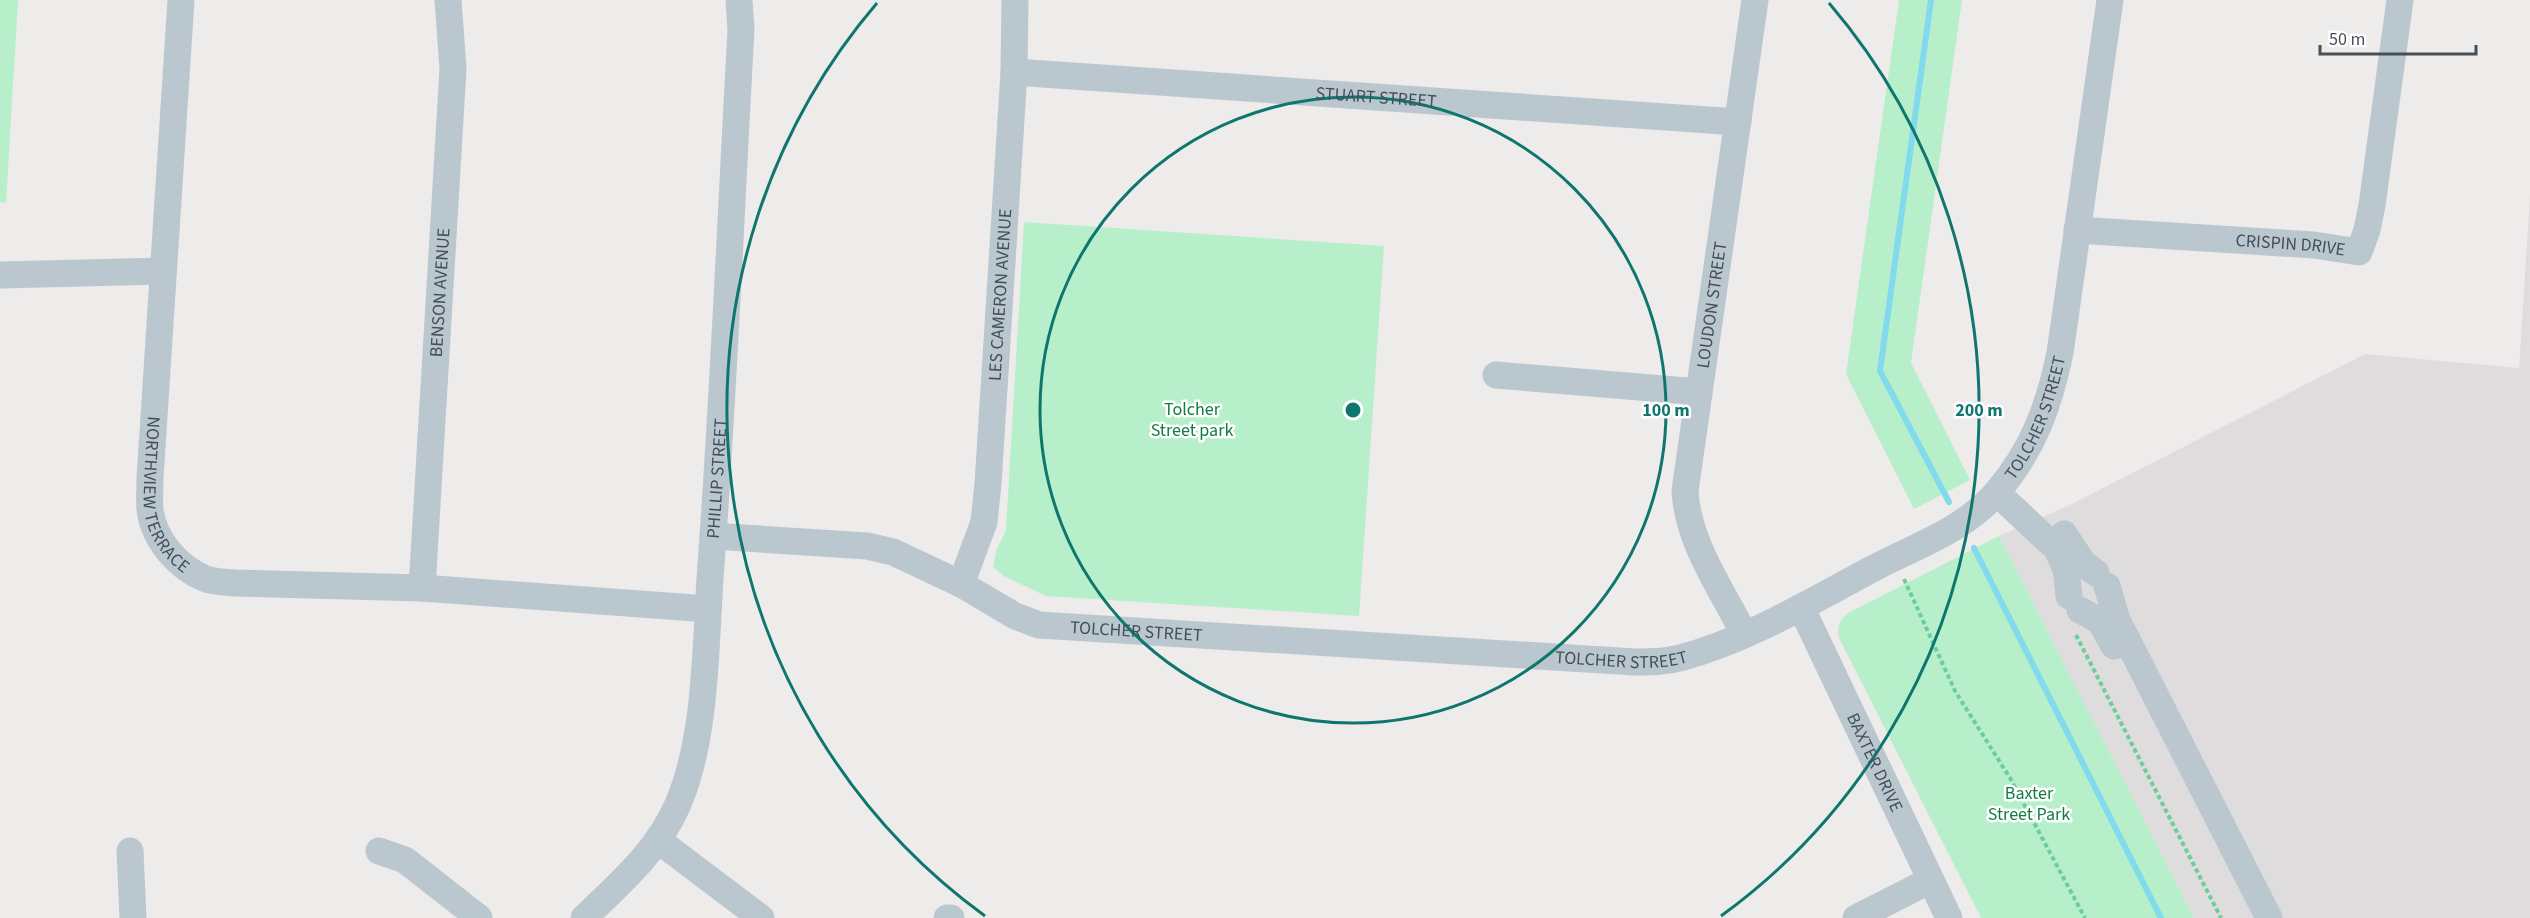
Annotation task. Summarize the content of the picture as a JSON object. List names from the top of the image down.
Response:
{
  "streets": {
    "street": [
      "STUART STREET",
      "CRISPIN DRIVE",
      "BENSON AVENUE",
      "LES CAMERON AVENUE",
      "LOUDON STREET",
      "TOLCHER STREET",
      "PHILLIP STREET",
      "NORTHVIEW TERRACE",
      "BAXTER DRIVE"
    ]
  },
  "crossings": [
    ["STUART STREET", "LES CAMERON AVENUE"],
    ["STUART STREET", "LOUDON STREET"],
    ["CRISPIN DRIVE", "TOLCHER STREET"],
    ["BENSON AVENUE", "NORTHVIEW TERRACE"],
    ["LES CAMERON AVENUE", "TOLCHER STREET"],
    ["LOUDON STREET", "TOLCHER STREET"],
    ["TOLCHER STREET", "PHILLIP STREET"],
    ["TOLCHER STREET", "BAXTER DRIVE"],
    ["PHILLIP STREET", "NORTHVIEW TERRACE"]
  ],
  "parks": ["Tolcher Street park", "Baxter Street Park"],
  "scale_bar": "50 m",
  "rings": ["100 m", "200 m"]
}
